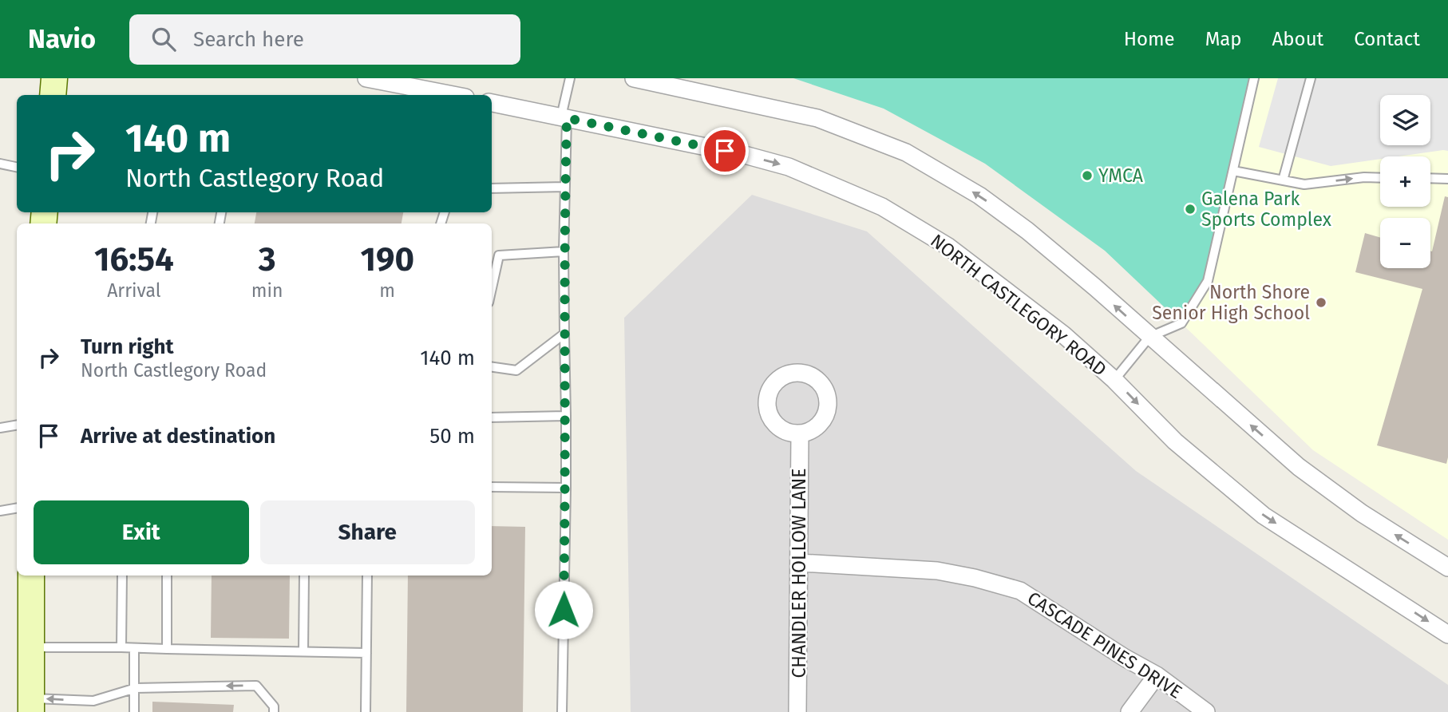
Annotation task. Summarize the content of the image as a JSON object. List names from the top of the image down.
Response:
{
  "streets": {
    "street": ["NORTH CASTLEGORY ROAD", "CHANDLER HOLLOW LANE", "CASCADE PINES DRIVE"]
  },
  "crossings": [
    ["CHANDLER HOLLOW LANE", "CASCADE PINES DRIVE"]
  ],
  "places": ["YMCA", "Galena Park Sports Complex", "North Shore Senior High School"],
  "page": {
    "header": "Navio",
    "search": "Search here",
    "nav": [
      "Home",
      "Map",
      "About",
      "Contact"
    ],
    "map_buttons": ["+", "−"],
    "turn": ["140 m", "North Castlegory Road"],
    "eta": [
      "16:54",
      "Arrival",
      "3",
      "min",
      "190",
      "m"
    ],
    "list": [
      {
        "name": "Turn right",
        "note": "North Castlegory Road",
        "value": "140 m"
      },
      {
        "name": "Arrive at destination",
        "value": "50 m"
      }
    ],
    "buttons": ["Exit", "Share"]
  }
}
